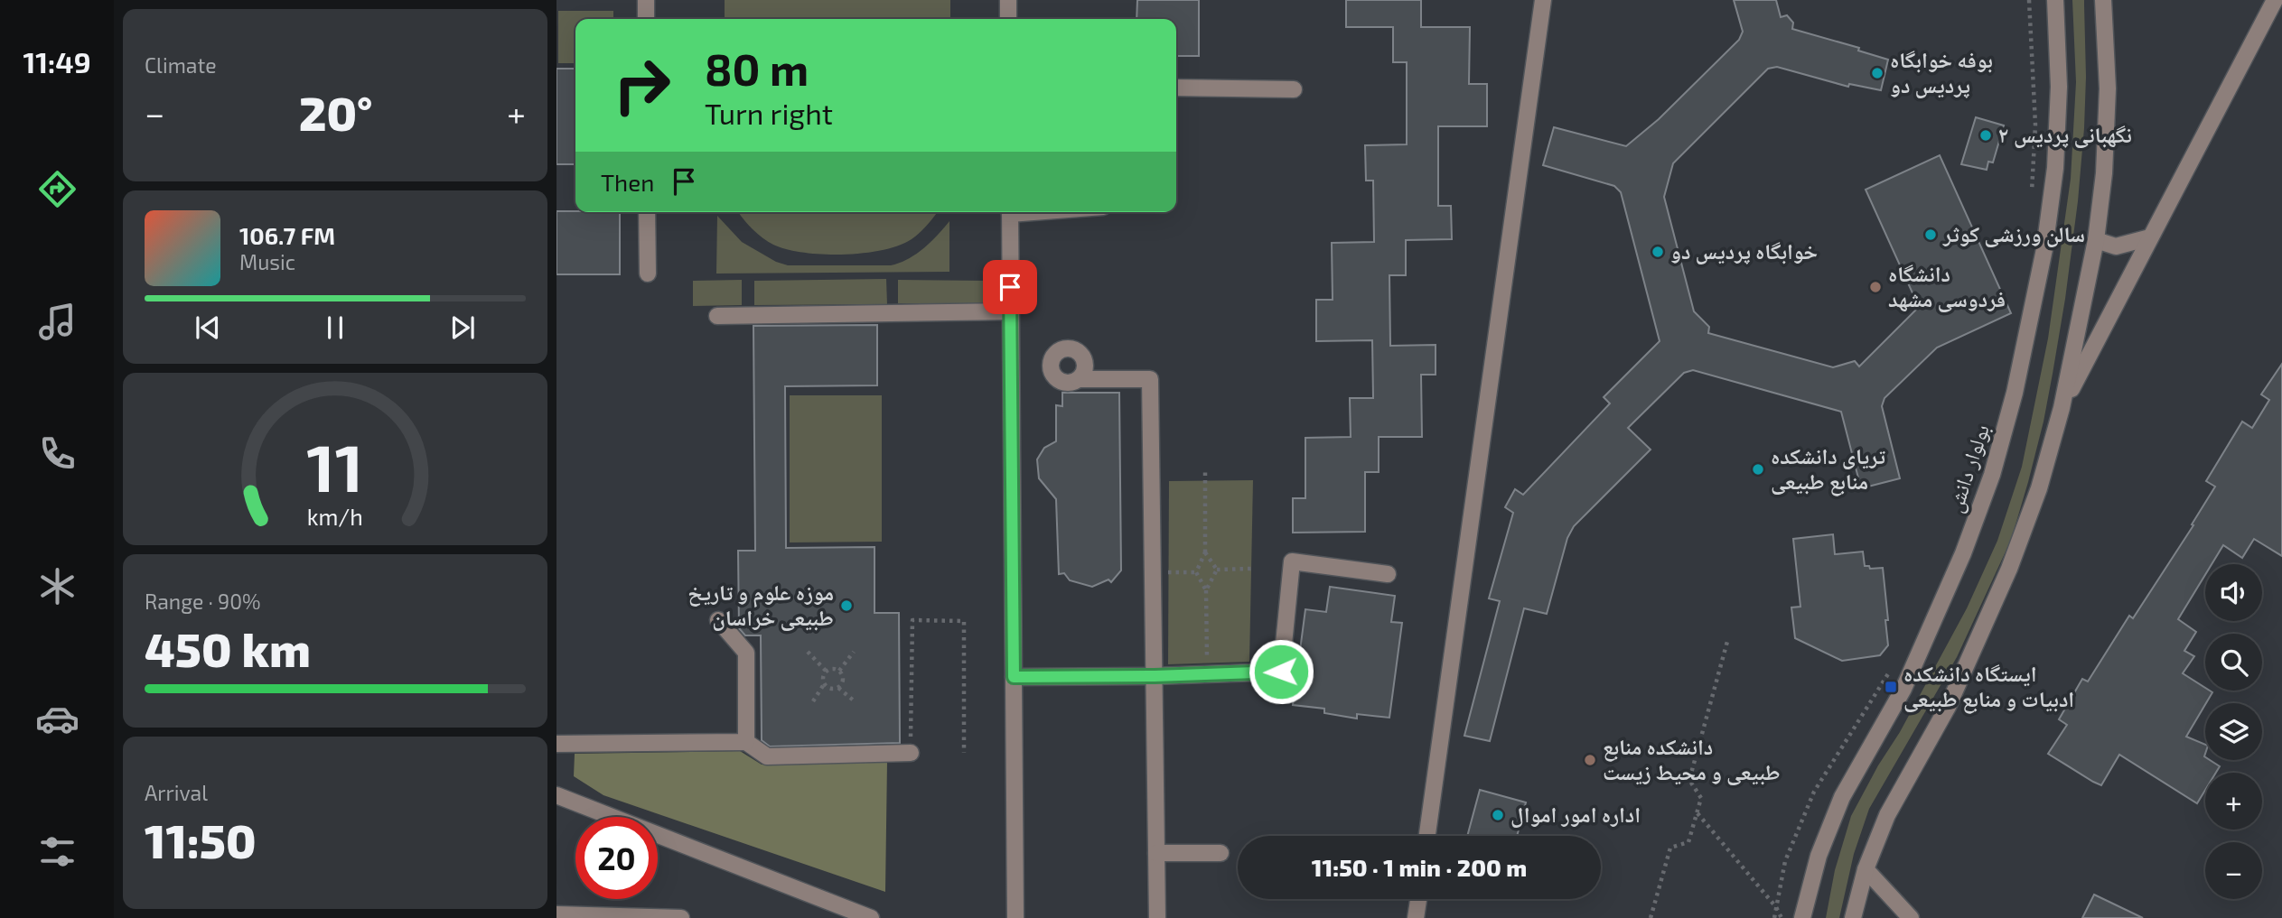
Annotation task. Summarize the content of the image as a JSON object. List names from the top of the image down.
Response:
{
  "streets": {
    "street": ["بولوار دانش"]
  },
  "places": {
    "other": [
      "بوفه خوابگاه پردیس دو",
      "نگهبانی پردیس ۲",
      "سالن ورزشی کوثر",
      "خوابگاه پردیس دو",
      "دانشگاه فردوسی مشهد",
      "تریای دانشکده منابع طبیعی",
      "موزه علوم و تاریخ طبیعی خراسان",
      "دانشکده منابع طبیعی و محیط زیست",
      "اداره امور اموال"
    ],
    "transit": ["ایستگاه دانشکده ادبیات و منابع طبیعی"]
  },
  "page": {
    "tabs": "11:49",
    "tile": [
      "Climate",
      ["Range · 90%", "450 km"],
      ["Arrival", "11:50"]
    ],
    "turn": ["80 m", "Turn right"],
    "heat": ["−", "20°", "+"],
    "then": "Then",
    "song": ["106.7 FM", "Music"],
    "map_buttons": ["+", "−"],
    "limit": "20",
    "trip": "11:50 · 1 min · 200 m",
    "gauge": ["11", "km/h"]
  }
}
